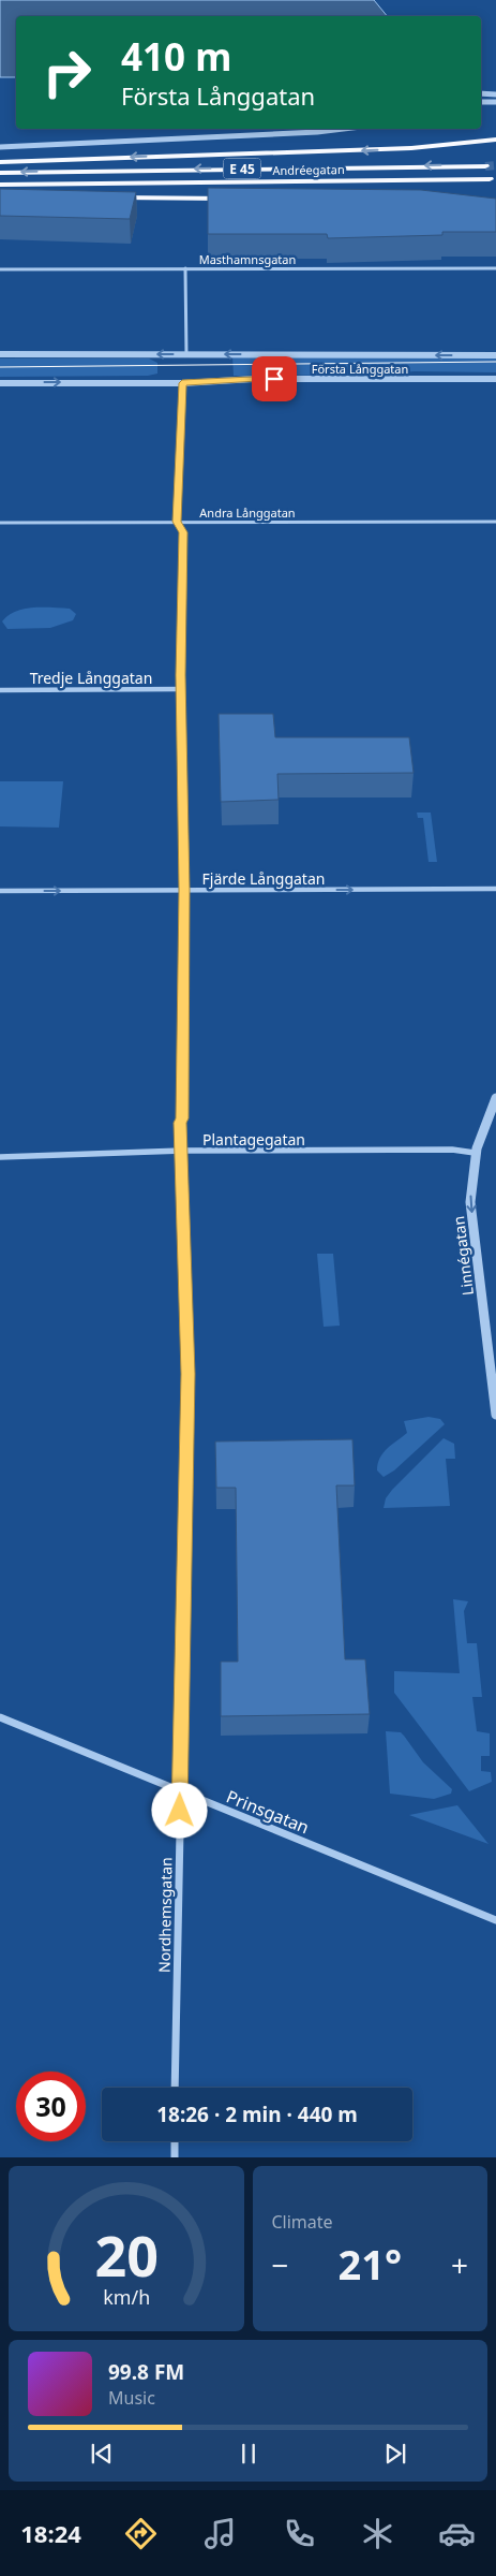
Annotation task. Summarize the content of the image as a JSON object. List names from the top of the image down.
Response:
{
  "streets": {
    "highway": ["E 45", "Andréegatan"],
    "street": [
      "Masthamnsgatan",
      "Första Långgatan",
      "Andra Långgatan",
      "Tredje Långgatan",
      "Fjärde Långgatan",
      "Plantagegatan",
      "Linnégatan",
      "Prinsgatan",
      "Nordhemsgatan"
    ]
  },
  "crossings": [
    ["Första Långgatan", "Nordhemsgatan"],
    ["Andra Långgatan", "Nordhemsgatan"],
    ["Tredje Långgatan", "Nordhemsgatan"],
    ["Fjärde Långgatan", "Nordhemsgatan"],
    ["Plantagegatan", "Linnégatan"],
    ["Plantagegatan", "Nordhemsgatan"],
    ["Prinsgatan", "Nordhemsgatan"]
  ],
  "one_way": ["Fjärde Långgatan", "Linnégatan"],
  "page": {
    "turn": ["410 m", "Första Långgatan"],
    "limit": "30",
    "trip": "18:26 · 2 min · 440 m",
    "tile": "Climate",
    "heat": ["−", "21°", "+"],
    "song": ["99.8 FM", "Music"],
    "tabs": "18:24",
    "gauge": ["20", "km/h"]
  }
}
